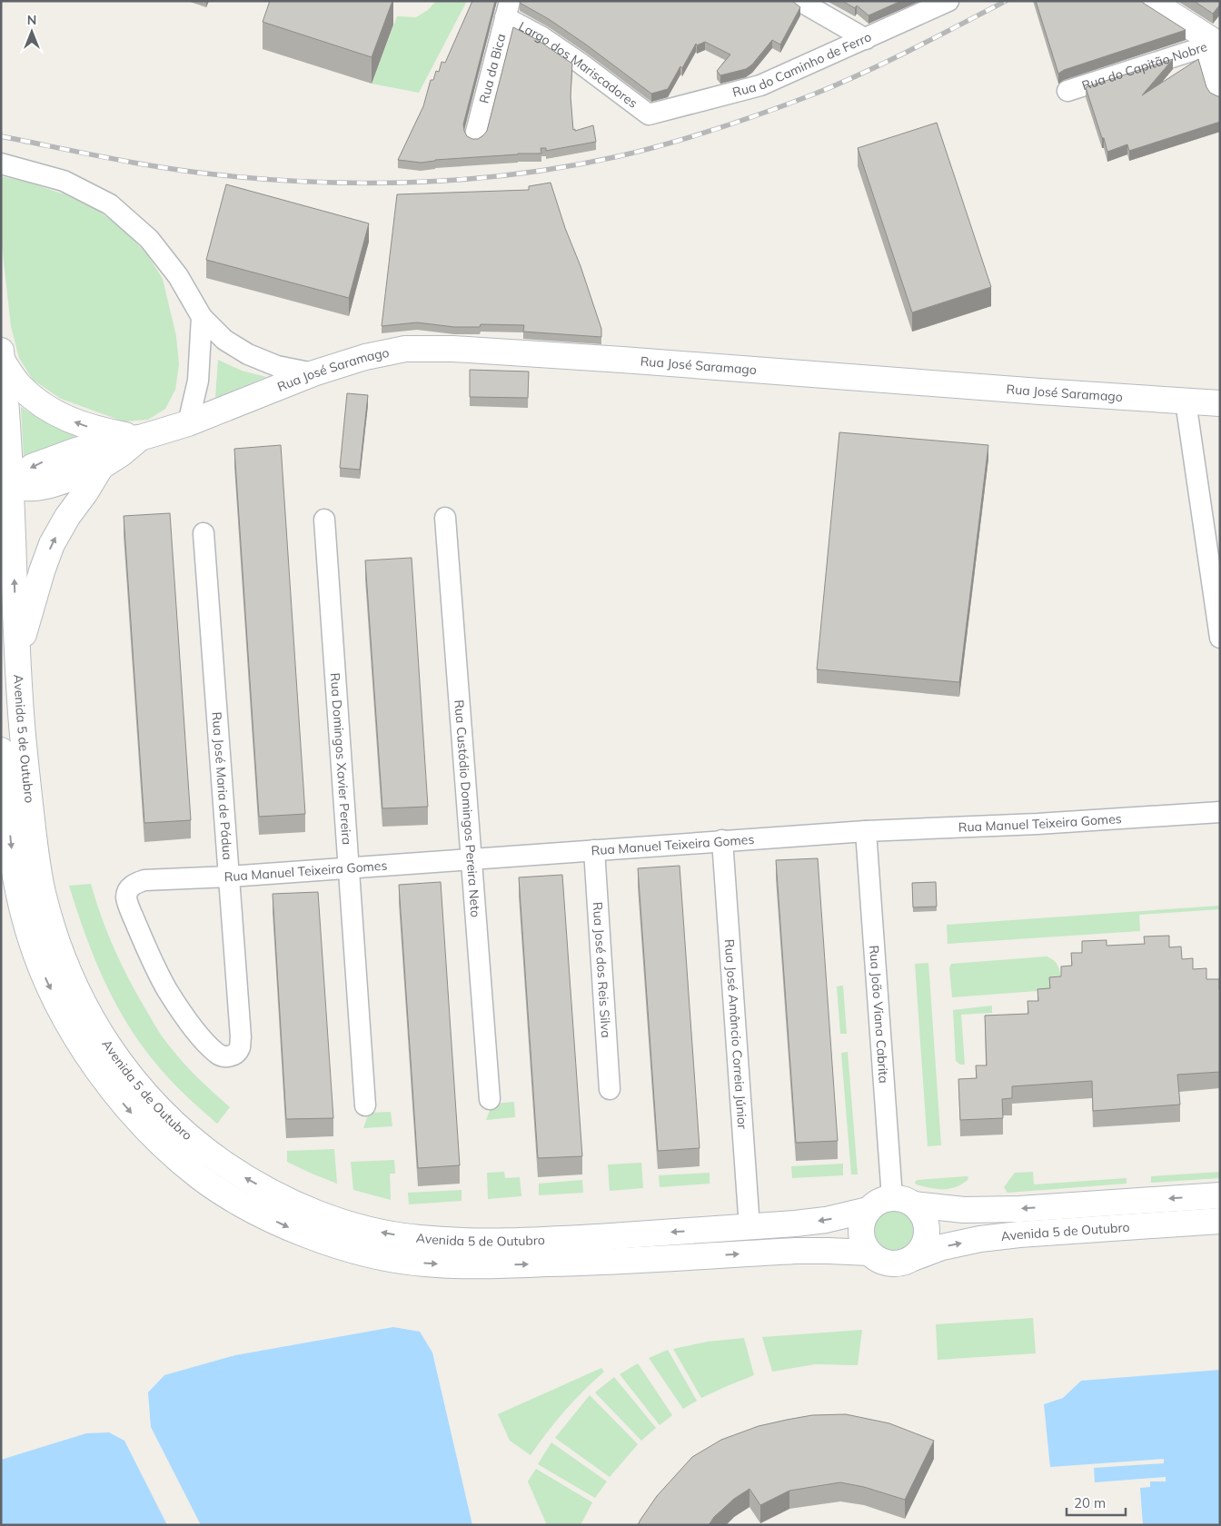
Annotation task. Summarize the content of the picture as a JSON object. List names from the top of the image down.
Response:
{
  "streets": {
    "main road": ["Rua José Saramago", "Avenida 5 de Outubro"],
    "street": [
      "Rua do Caminho de Ferro",
      "Largo dos Mariscadores",
      "Rua do Capitão Nobre",
      "Rua da Bica",
      "Rua Domingos Xavier Pereira",
      "Rua José Maria de Pádua",
      "Rua Custódio Domingos Pereira Neto",
      "Rua Manuel Teixeira Gomes",
      "Rua José dos Reis Silva",
      "Rua João Viana Cabrita",
      "Rua José Amâncio Correia Júnior"
    ]
  },
  "crossings": [
    ["Rua do Caminho de Ferro", "Largo dos Mariscadores"],
    ["Largo dos Mariscadores", "Rua da Bica"],
    ["Avenida 5 de Outubro", "Rua João Viana Cabrita"],
    ["Avenida 5 de Outubro", "Rua José Amâncio Correia Júnior"],
    ["Rua Domingos Xavier Pereira", "Rua Manuel Teixeira Gomes"],
    ["Rua José Maria de Pádua", "Rua Manuel Teixeira Gomes"],
    ["Rua Custódio Domingos Pereira Neto", "Rua Manuel Teixeira Gomes"],
    ["Rua Manuel Teixeira Gomes", "Rua José dos Reis Silva"],
    ["Rua Manuel Teixeira Gomes", "Rua João Viana Cabrita"],
    ["Rua Manuel Teixeira Gomes", "Rua José Amâncio Correia Júnior"]
  ],
  "scale_bar": "20 m",
  "north": "top"
}
